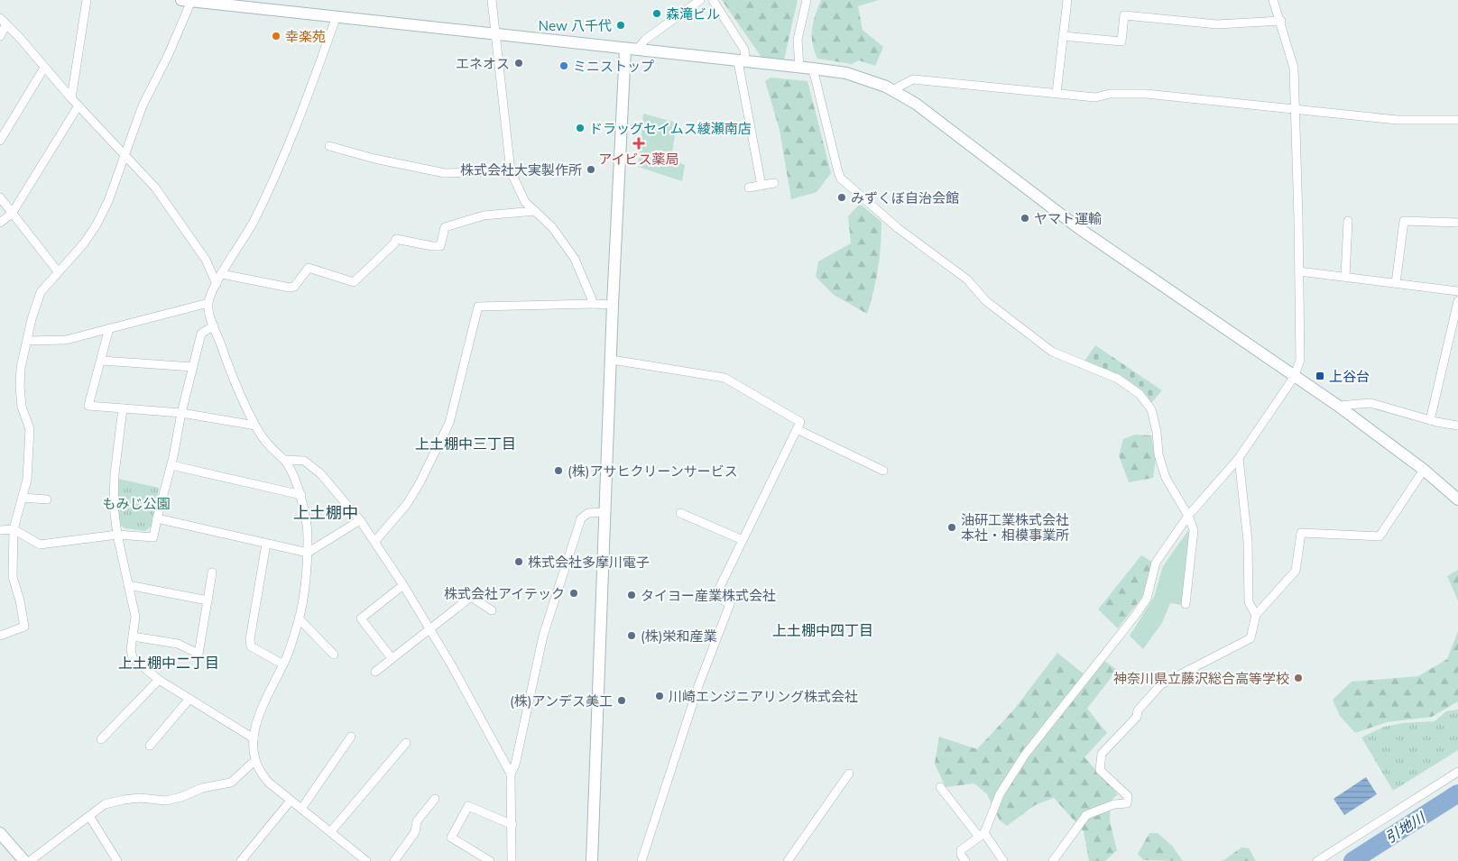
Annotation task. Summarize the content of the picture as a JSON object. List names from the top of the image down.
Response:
{
  "districts": [
    "上土棚中三丁目",
    "上土棚中",
    "上土棚中四丁目",
    "上土棚中二丁目"
  ],
  "water": ["引地川"],
  "parks": ["もみじ公園"],
  "places": {
    "other": [
      "森滝ビル",
      "New 八千代",
      "幸楽苑",
      "エネオス",
      "ミニストップ",
      "ドラッグセイムス綾瀬南店",
      "株式会社大実製作所",
      "みずくぼ自治会館",
      "ヤマト運輸",
      "(株)アサヒクリーンサービス",
      "油研工業株式会社 本社・相模事業所",
      "株式会社多摩川電子",
      "株式会社アイテック",
      "タイヨー産業株式会社",
      "(株)栄和産業",
      "神奈川県立藤沢総合高等学校",
      "川崎エンジニアリング株式会社",
      "(株)アンデス美工"
    ],
    "health": ["アイビス薬局"],
    "transit": ["上谷台"]
  }
}
